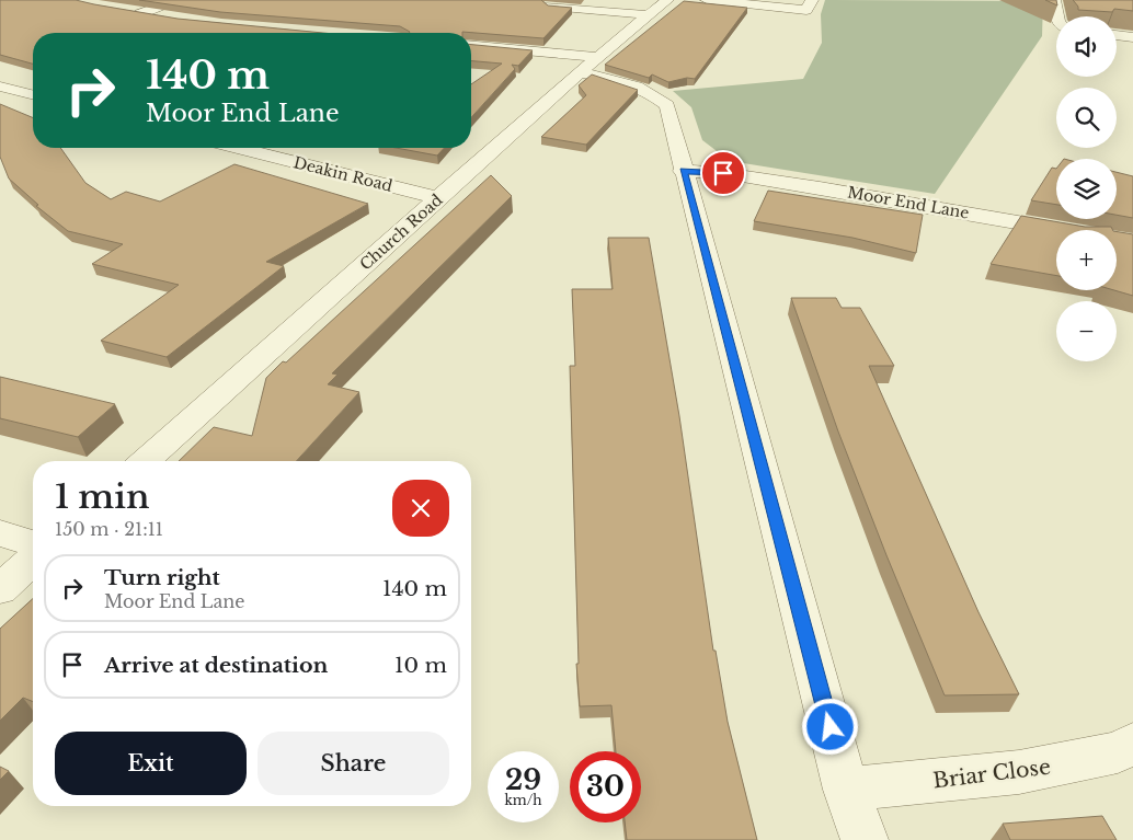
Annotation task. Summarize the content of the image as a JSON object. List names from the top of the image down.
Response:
{
  "streets": {
    "street": [
      "Deakin Road",
      "Moor End Lane",
      "Church Road",
      "Briar Close"
    ]
  },
  "crossings": [
    ["Deakin Road", "Church Road"]
  ],
  "page": {
    "map_buttons": ["+", "−"],
    "turn": ["140 m", "Moor End Lane"],
    "heading": ["1 min", "150 m · 21:11"],
    "list": [
      {
        "name": "Turn right",
        "note": "Moor End Lane",
        "value": "140 m"
      },
      {
        "name": "Arrive at destination",
        "value": "10 m"
      }
    ],
    "buttons": ["Exit", "Share"],
    "speed": "29 km/h",
    "limit": "30"
  }
}
